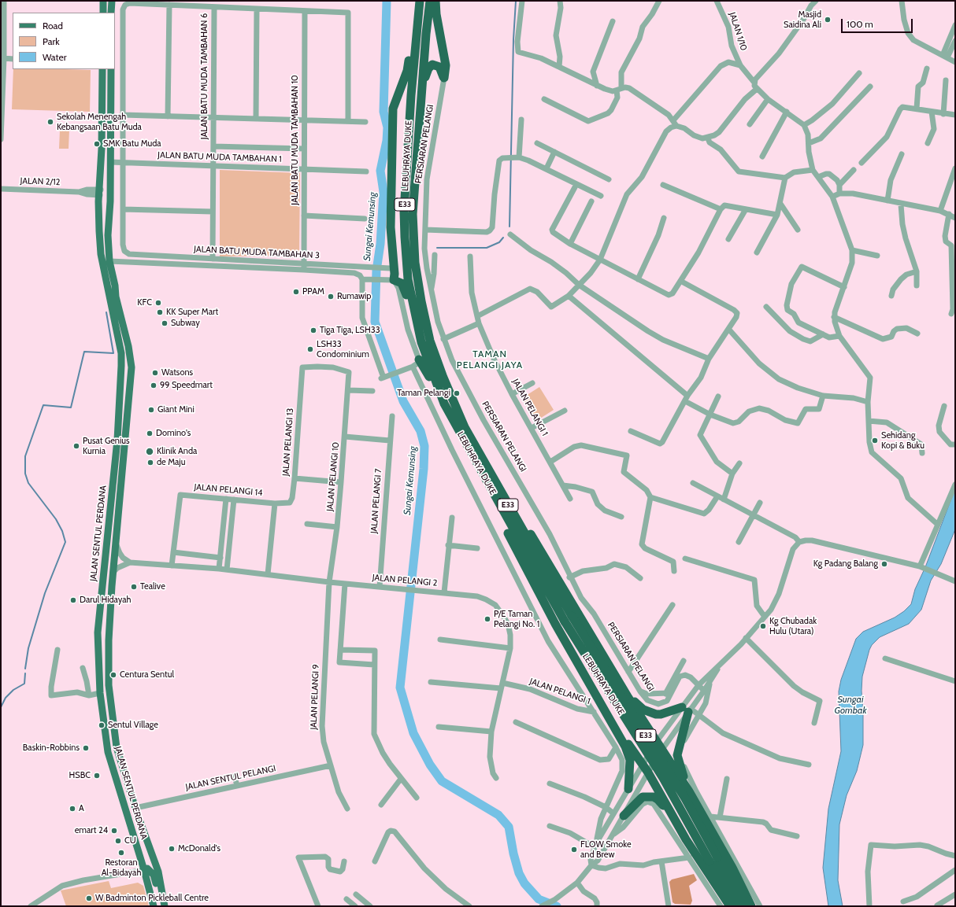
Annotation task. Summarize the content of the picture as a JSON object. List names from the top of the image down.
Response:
{
  "streets": {
    "highway": ["LEBUHRAYA DUKE", "E33"],
    "main road": ["JALAN SENTUL PERDANA"],
    "street": [
      "JALAN 1/10",
      "JALAN BATU MUDA TAMBAHAN 6",
      "JALAN BATU MUDA TAMBAHAN 10",
      "PERSIARAN PELANGI",
      "JALAN BATU MUDA TAMBAHAN 1",
      "JALAN 2/12",
      "JALAN BATU MUDA TAMBAHAN 3",
      "JALAN PELANGI 1",
      "JALAN PELANGI 13",
      "JALAN PELANGI 10",
      "JALAN PELANGI 14",
      "JALAN PELANGI 7",
      "JALAN PELANGI 2",
      "JALAN PELANGI 9",
      "JALAN SENTUL PELANGI"
    ]
  },
  "crossings": [
    ["JALAN BATU MUDA TAMBAHAN 6", "JALAN BATU MUDA TAMBAHAN 1"],
    ["JALAN BATU MUDA TAMBAHAN 6", "JALAN BATU MUDA TAMBAHAN 3"],
    ["JALAN BATU MUDA TAMBAHAN 10", "JALAN BATU MUDA TAMBAHAN 1"],
    ["JALAN BATU MUDA TAMBAHAN 10", "JALAN BATU MUDA TAMBAHAN 3"],
    ["JALAN BATU MUDA TAMBAHAN 1", "JALAN SENTUL PERDANA"],
    ["JALAN 2/12", "JALAN SENTUL PERDANA"],
    ["JALAN PELANGI 1", "JALAN PELANGI 2"],
    ["JALAN PELANGI 13", "JALAN PELANGI 10"],
    ["JALAN PELANGI 13", "JALAN PELANGI 14"],
    ["JALAN PELANGI 10", "JALAN PELANGI 2"],
    ["JALAN PELANGI 10", "JALAN PELANGI 9"],
    ["JALAN PELANGI 7", "JALAN PELANGI 2"],
    ["JALAN SENTUL PERDANA", "JALAN SENTUL PELANGI"],
    ["JALAN PELANGI 2", "JALAN PELANGI 9"],
    ["JALAN PELANGI 9", "JALAN SENTUL PELANGI"]
  ],
  "districts": ["TAMAN PELANGI JAYA"],
  "water": ["Sungai Kemunsing", "Sungai Gombak"],
  "places": [
    "Masjid Saidina Ali",
    "Sekolah Menengah Kebangsaan Batu Muda",
    "SMK Batu Muda",
    "PPAM",
    "Rumawip",
    "KFC",
    "KK Super Mart",
    "Subway",
    "Tiga Tiga, LSH33",
    "LSH33 Condominium",
    "Watsons",
    "99 Speedmart",
    "Taman Pelangi",
    "Giant Mini",
    "Domino's",
    "Sehidang Kopi & Buku",
    "Pusat Genius Kurnia",
    "Klinik Anda",
    "de Maju",
    "Kg Padang Balang",
    "Tealive",
    "Darul Hidayah",
    "P/E Taman Pelangi No. 1",
    "Kg Chubadak Hulu (Utara)",
    "Centura Sentul",
    "Sentul Village",
    "Baskin-Robbins",
    "HSBC",
    "A",
    "emart 24",
    "CU",
    "McDonald's",
    "FLOW Smoke and Brew",
    "Restoran Al-Bidayah",
    "W Badminton Pickleball Centre"
  ],
  "legend": ["Road", "Park", "Water"],
  "scale_bar": "100 m"
}
